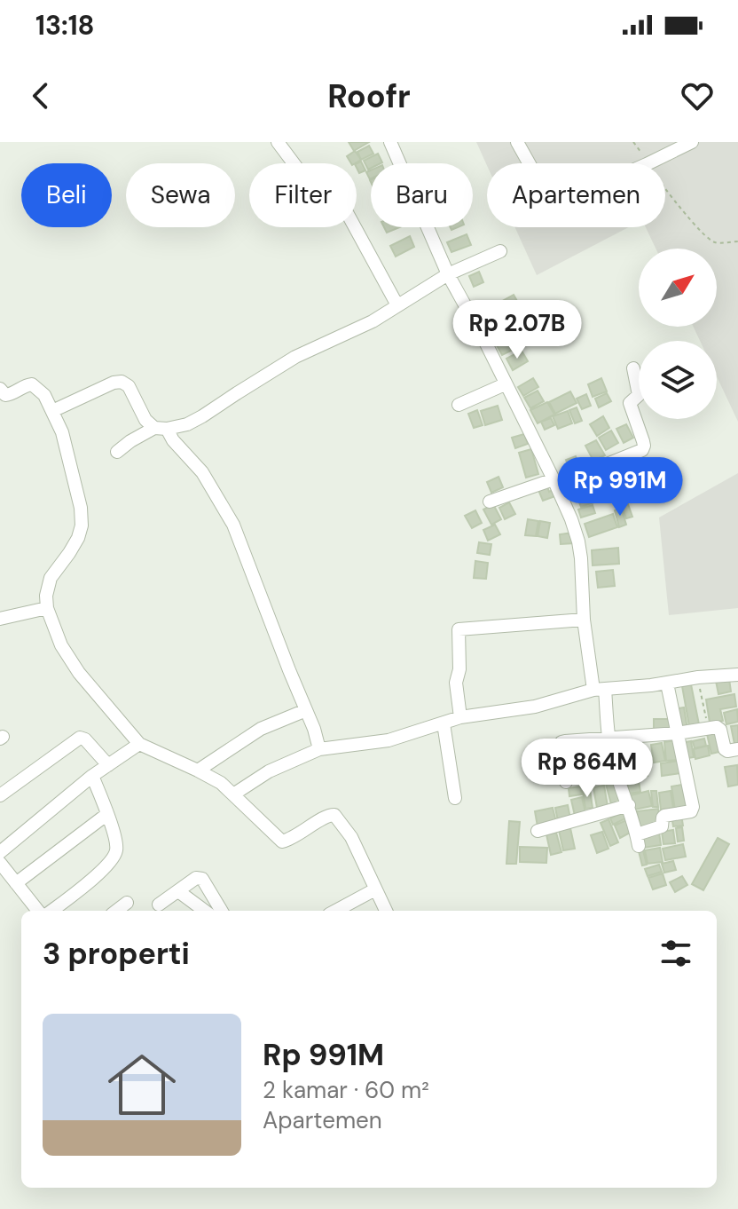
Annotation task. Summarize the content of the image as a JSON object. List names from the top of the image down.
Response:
{
  "north": "top right",
  "page": {
    "status": "13:18",
    "header": "Roofr",
    "chip": [
      "Beli",
      "Sewa",
      "Filter",
      "Baru",
      "Apartemen"
    ],
    "price": ["Rp 2.07B", "Rp 991M", "Rp 864M"],
    "heading": "3 properti",
    "list": [
      {
        "name": "Rp 991M",
        "note": "2 kamar · 60 m² · Apartemen"
      }
    ]
  }
}
